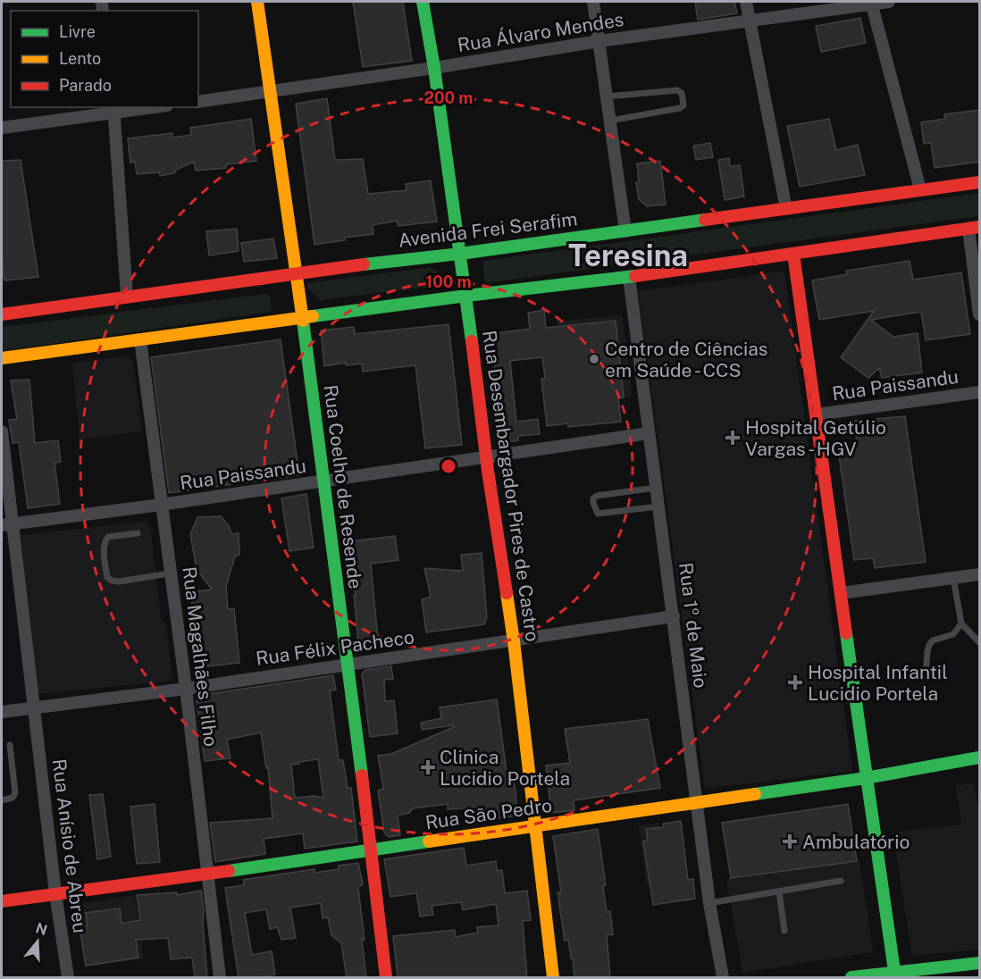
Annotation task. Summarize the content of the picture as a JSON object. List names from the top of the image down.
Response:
{
  "streets": {
    "main road": [
      "Avenida Frei Serafim",
      "Rua Desembargador Pires de Castro",
      "Rua Coelho de Resende",
      "Rua São Pedro"
    ],
    "street": [
      "Rua Álvaro Mendes",
      "Rua Paissandu",
      "Rua 1º de Maio",
      "Rua Félix Pacheco",
      "Rua Magalhães Filho",
      "Rua Anísio de Abreu"
    ]
  },
  "crossings": [
    ["Rua Álvaro Mendes", "Rua Desembargador Pires de Castro"],
    ["Rua Álvaro Mendes", "Rua Coelho de Resende"],
    ["Avenida Frei Serafim", "Rua Desembargador Pires de Castro"],
    ["Avenida Frei Serafim", "Rua Coelho de Resende"],
    ["Rua Paissandu", "Rua Desembargador Pires de Castro"],
    ["Rua Paissandu", "Rua Coelho de Resende"],
    ["Rua Paissandu", "Rua 1º de Maio"],
    ["Rua Paissandu", "Rua Magalhães Filho"],
    ["Rua Paissandu", "Rua Anísio de Abreu"],
    ["Rua Desembargador Pires de Castro", "Rua Félix Pacheco"],
    ["Rua Desembargador Pires de Castro", "Rua São Pedro"],
    ["Rua Coelho de Resende", "Rua Félix Pacheco"],
    ["Rua Coelho de Resende", "Rua São Pedro"],
    ["Rua 1º de Maio", "Rua Félix Pacheco"],
    ["Rua 1º de Maio", "Rua São Pedro"],
    ["Rua Félix Pacheco", "Rua Magalhães Filho"],
    ["Rua Félix Pacheco", "Rua Anísio de Abreu"],
    ["Rua Magalhães Filho", "Rua São Pedro"],
    ["Rua São Pedro", "Rua Anísio de Abreu"]
  ],
  "districts": ["Teresina"],
  "places": {
    "other": ["Centro de Ciências em Saúde - CCS"],
    "health": [
      "Hospital Getúlio Vargas - HGV",
      "Hospital Infantil Lucidio Portela",
      "Clinica Lucidio Portela",
      "Ambulatório"
    ]
  },
  "legend": ["Livre", "Lento", "Parado"],
  "north": "top",
  "rings": ["200 m", "100 m"]
}
